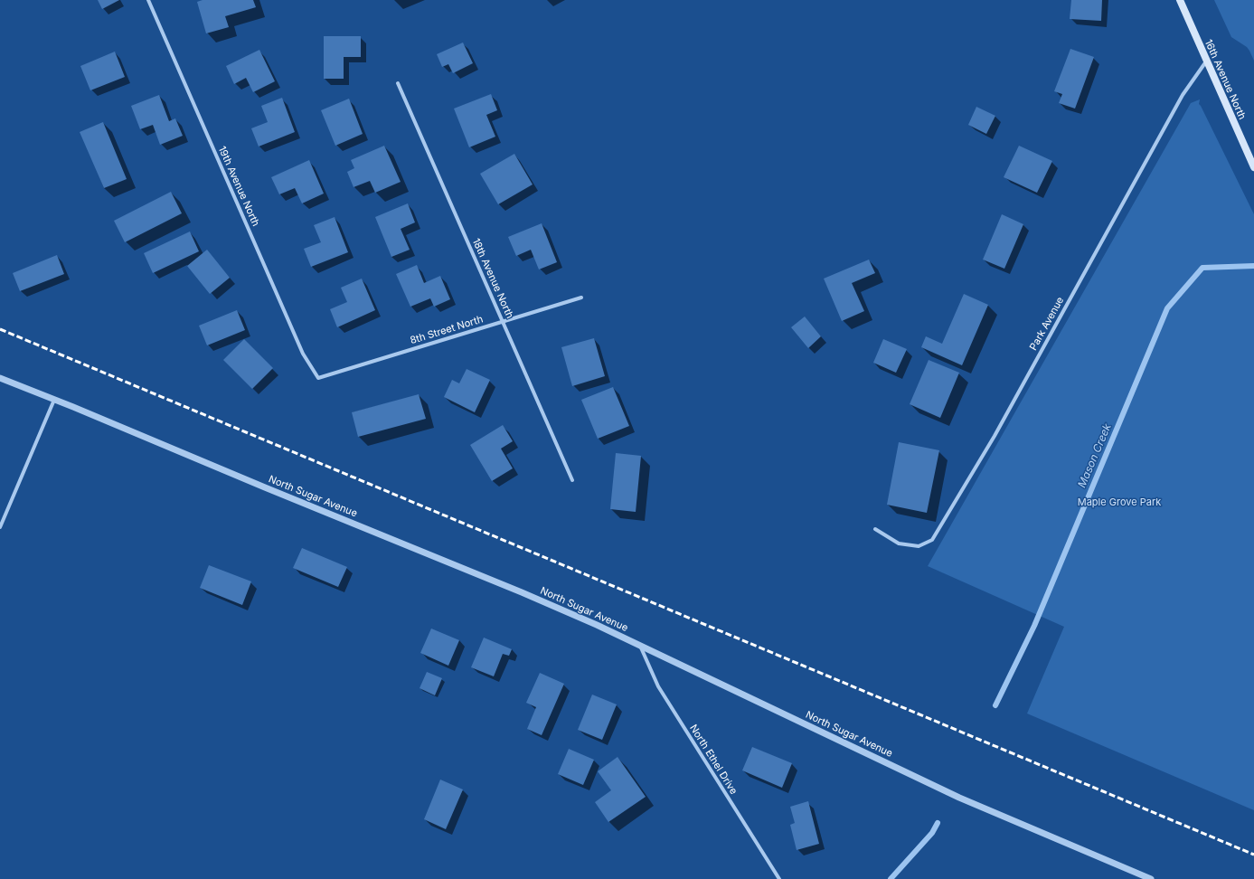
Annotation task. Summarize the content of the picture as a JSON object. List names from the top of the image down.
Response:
{
  "streets": {
    "main road": ["16th Avenue North"],
    "street": [
      "19th Avenue North",
      "18th Avenue North",
      "Park Avenue",
      "8th Street North",
      "North Sugar Avenue",
      "North Ethel Drive"
    ]
  },
  "crossings": [
    ["16th Avenue North", "Park Avenue"],
    ["19th Avenue North", "8th Street North"],
    ["18th Avenue North", "8th Street North"],
    ["North Sugar Avenue", "North Ethel Drive"]
  ],
  "water": ["Mason Creek"],
  "parks": ["Maple Grove Park"]
}
